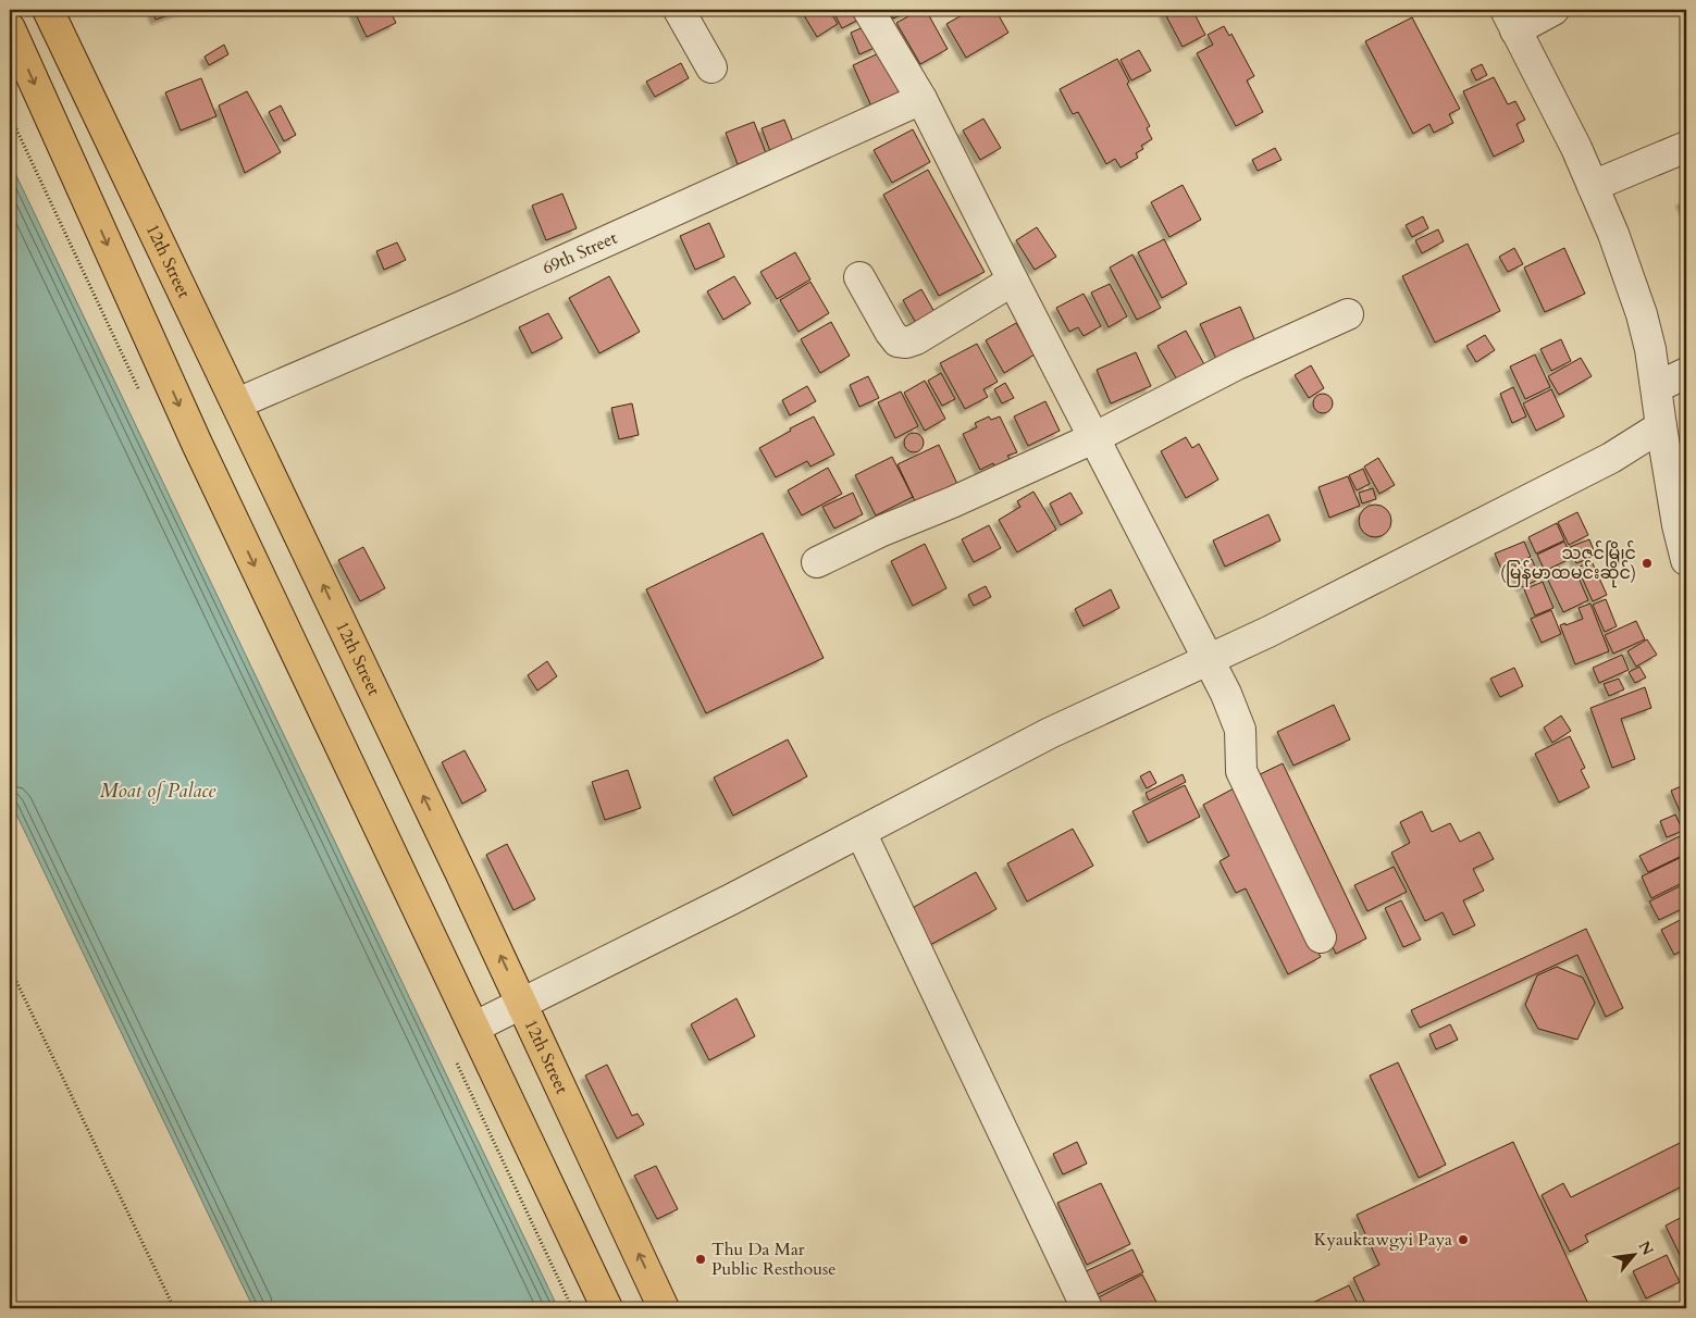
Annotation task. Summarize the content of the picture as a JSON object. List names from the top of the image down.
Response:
{
  "streets": {
    "main road": ["12th Street"],
    "street": ["69th Street"]
  },
  "crossings": [
    ["69th Street", "12th Street"]
  ],
  "water": ["Moat of Palace"],
  "places": ["သဇင်မြိုင် (မြန်မာထမင်းဆိုင်)", "Kyauktawgyi Paya", "Thu Da Mar Public Resthouse"],
  "north": "top right"
}
